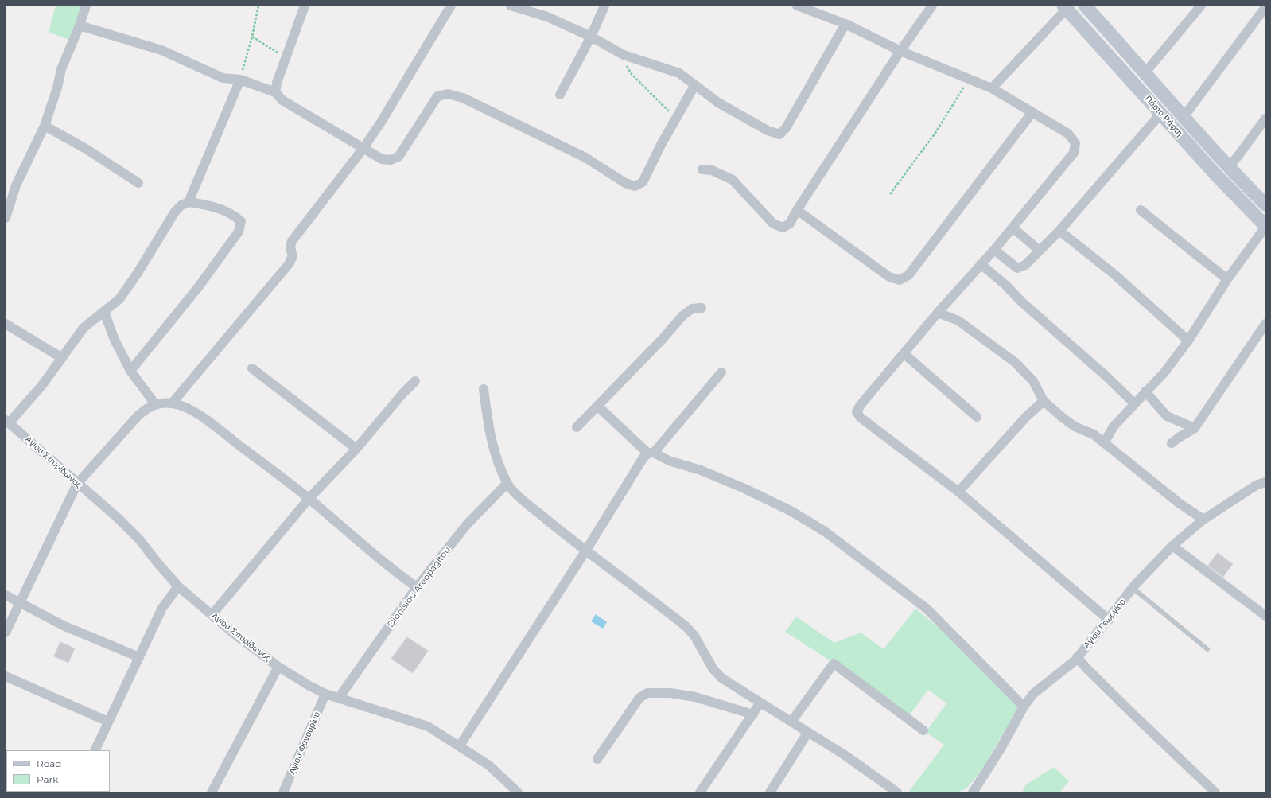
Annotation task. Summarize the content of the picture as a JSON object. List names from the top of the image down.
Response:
{
  "streets": {
    "main road": ["Πόρτο Ράφτη"],
    "street": [
      "Αγίου Σπυρίδωνος",
      "Dionisiou Areopagitou",
      "Αγίου Γεωργίου",
      "Αγίου Φανουρίου"
    ]
  },
  "crossings": [
    ["Αγίου Σπυρίδωνος", "Dionisiou Areopagitou"],
    ["Αγίου Σπυρίδωνος", "Αγίου Φανουρίου"]
  ],
  "legend": ["Road", "Park"]
}
